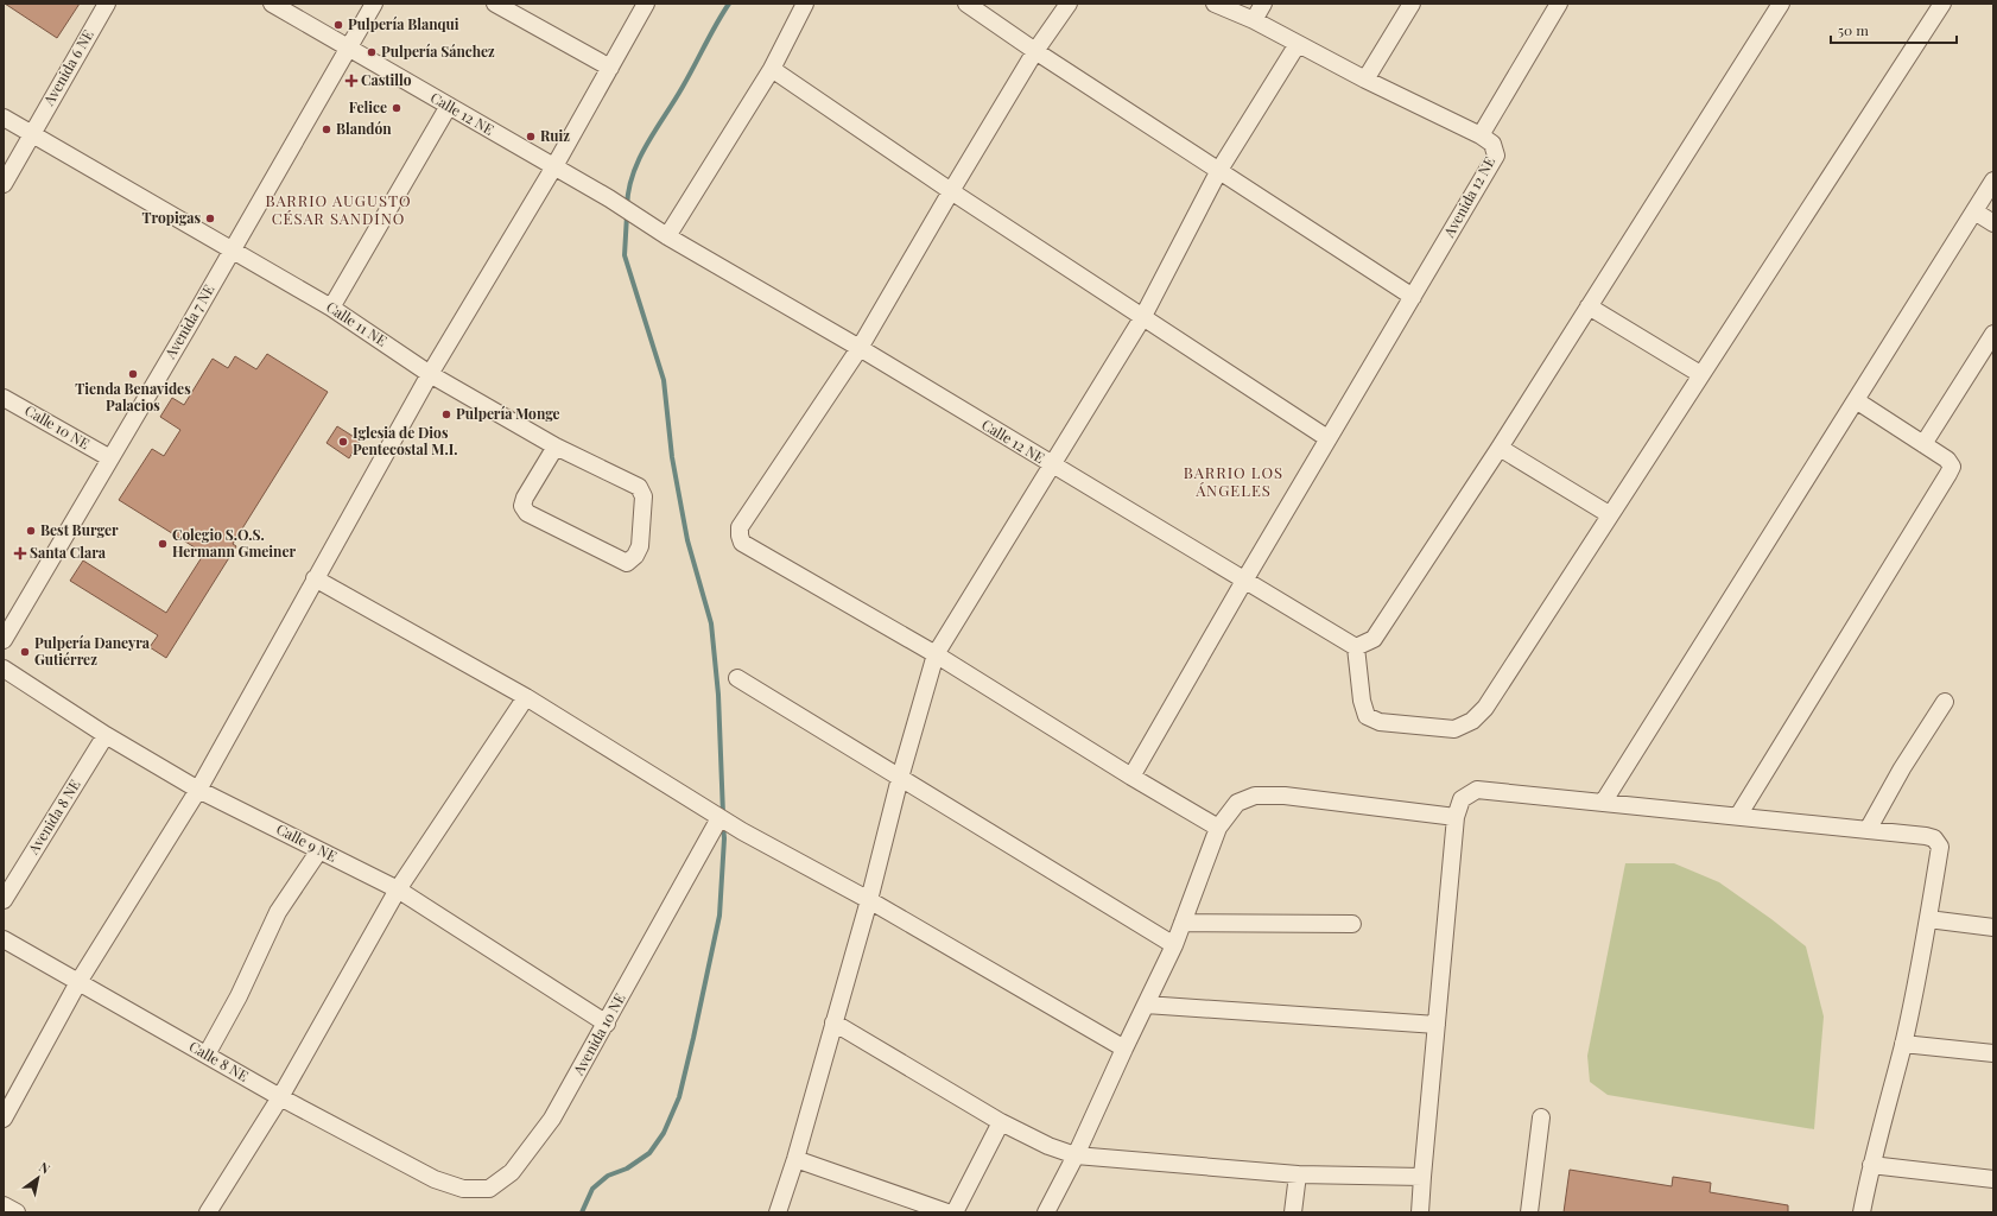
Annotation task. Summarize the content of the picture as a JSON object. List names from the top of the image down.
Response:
{
  "streets": {
    "street": [
      "Avenida 6 NE",
      "Calle 12 NE",
      "Avenida 12 NE",
      "Avenida 7 NE",
      "Calle 11 NE",
      "Calle 10 NE",
      "Avenida 8 NE",
      "Calle 9 NE",
      "Avenida 10 NE",
      "Calle 8 NE"
    ]
  },
  "crossings": [
    ["Avenida 6 NE", "Calle 11 NE"],
    ["Calle 12 NE", "Avenida 12 NE"],
    ["Calle 12 NE", "Avenida 7 NE"],
    ["Avenida 7 NE", "Calle 11 NE"],
    ["Avenida 7 NE", "Calle 10 NE"],
    ["Avenida 8 NE", "Calle 9 NE"],
    ["Calle 9 NE", "Avenida 10 NE"],
    ["Avenida 10 NE", "Calle 8 NE"]
  ],
  "districts": ["BARRIO AUGUSTO CÉSAR SANDINO", "BARRIO LOS ÁNGELES"],
  "places": {
    "other": [
      "Pulpería Blanqui",
      "Pulpería Sánchez",
      "Felice",
      "Blandón",
      "Ruiz",
      "Tropigas",
      "Tienda Benavides Palacios",
      "Pulpería Monge",
      "Iglesia de Dios Pentecostal M.I.",
      "Best Burger",
      "Colegio S.O.S. Hermann Gmeiner",
      "Pulpería Daneyra Gutiérrez"
    ],
    "health": ["Castillo", "Santa Clara"]
  },
  "scale_bar": "50 m",
  "north": "top right"
}
